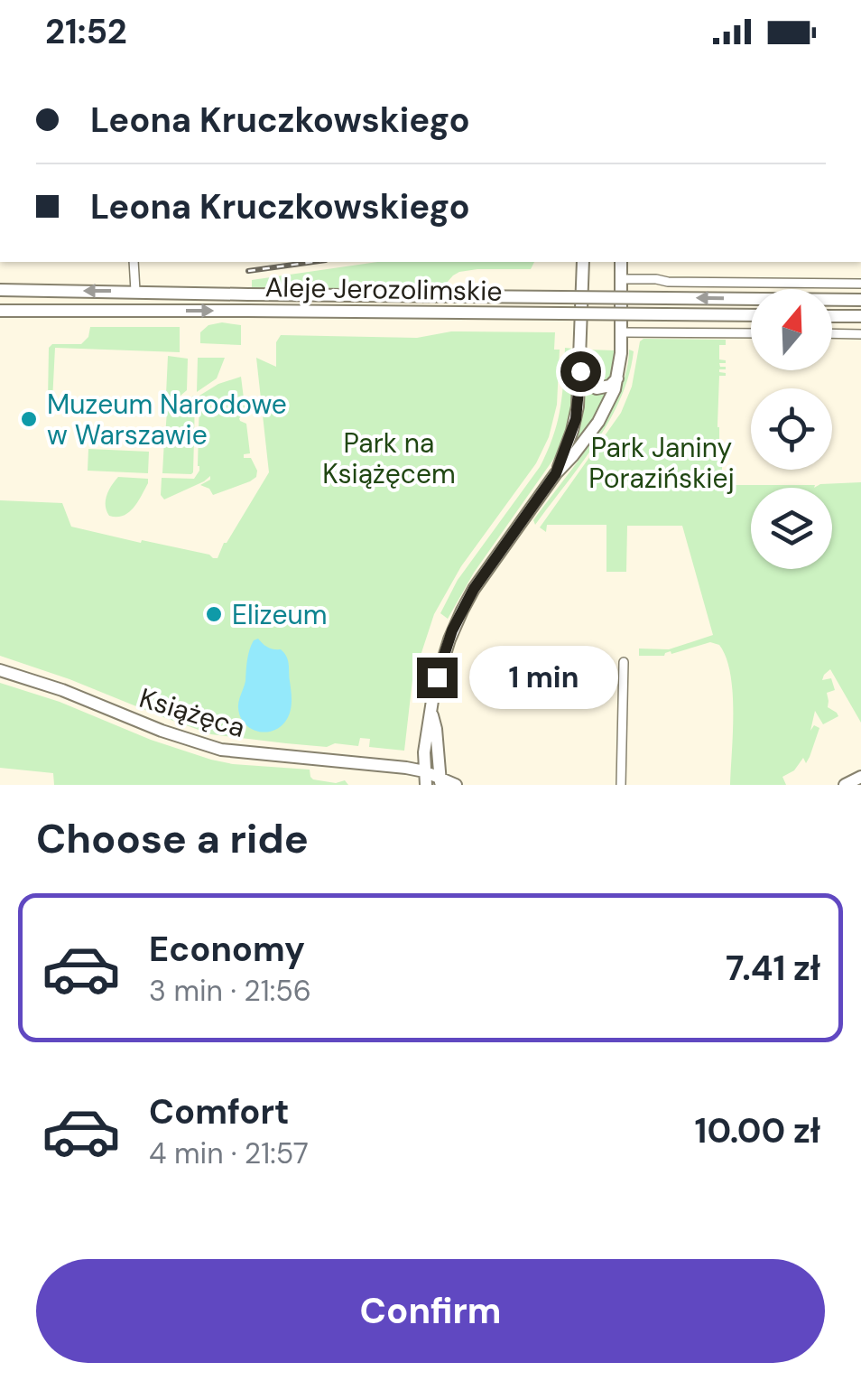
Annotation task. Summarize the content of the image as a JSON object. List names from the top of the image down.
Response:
{
  "streets": {
    "main road": ["Aleje Jerozolimskie", "Książęca"]
  },
  "parks": ["Park na Książęcem", "Park Janiny Porazińskiej"],
  "places": ["Muzeum Narodowe w Warszawie", "Elizeum"],
  "north": "top",
  "page": {
    "status": "21:52",
    "banner": ["Leona Kruczkowskiego", "Leona Kruczkowskiego"],
    "bubble": "1 min",
    "heading": "Choose a ride",
    "list": [
      {
        "name": "Economy",
        "note": "3 min · 21:56",
        "value": "7.41 zł"
      },
      {
        "name": "Comfort",
        "note": "4 min · 21:57",
        "value": "10.00 zł"
      }
    ],
    "buttons": "Confirm"
  }
}
